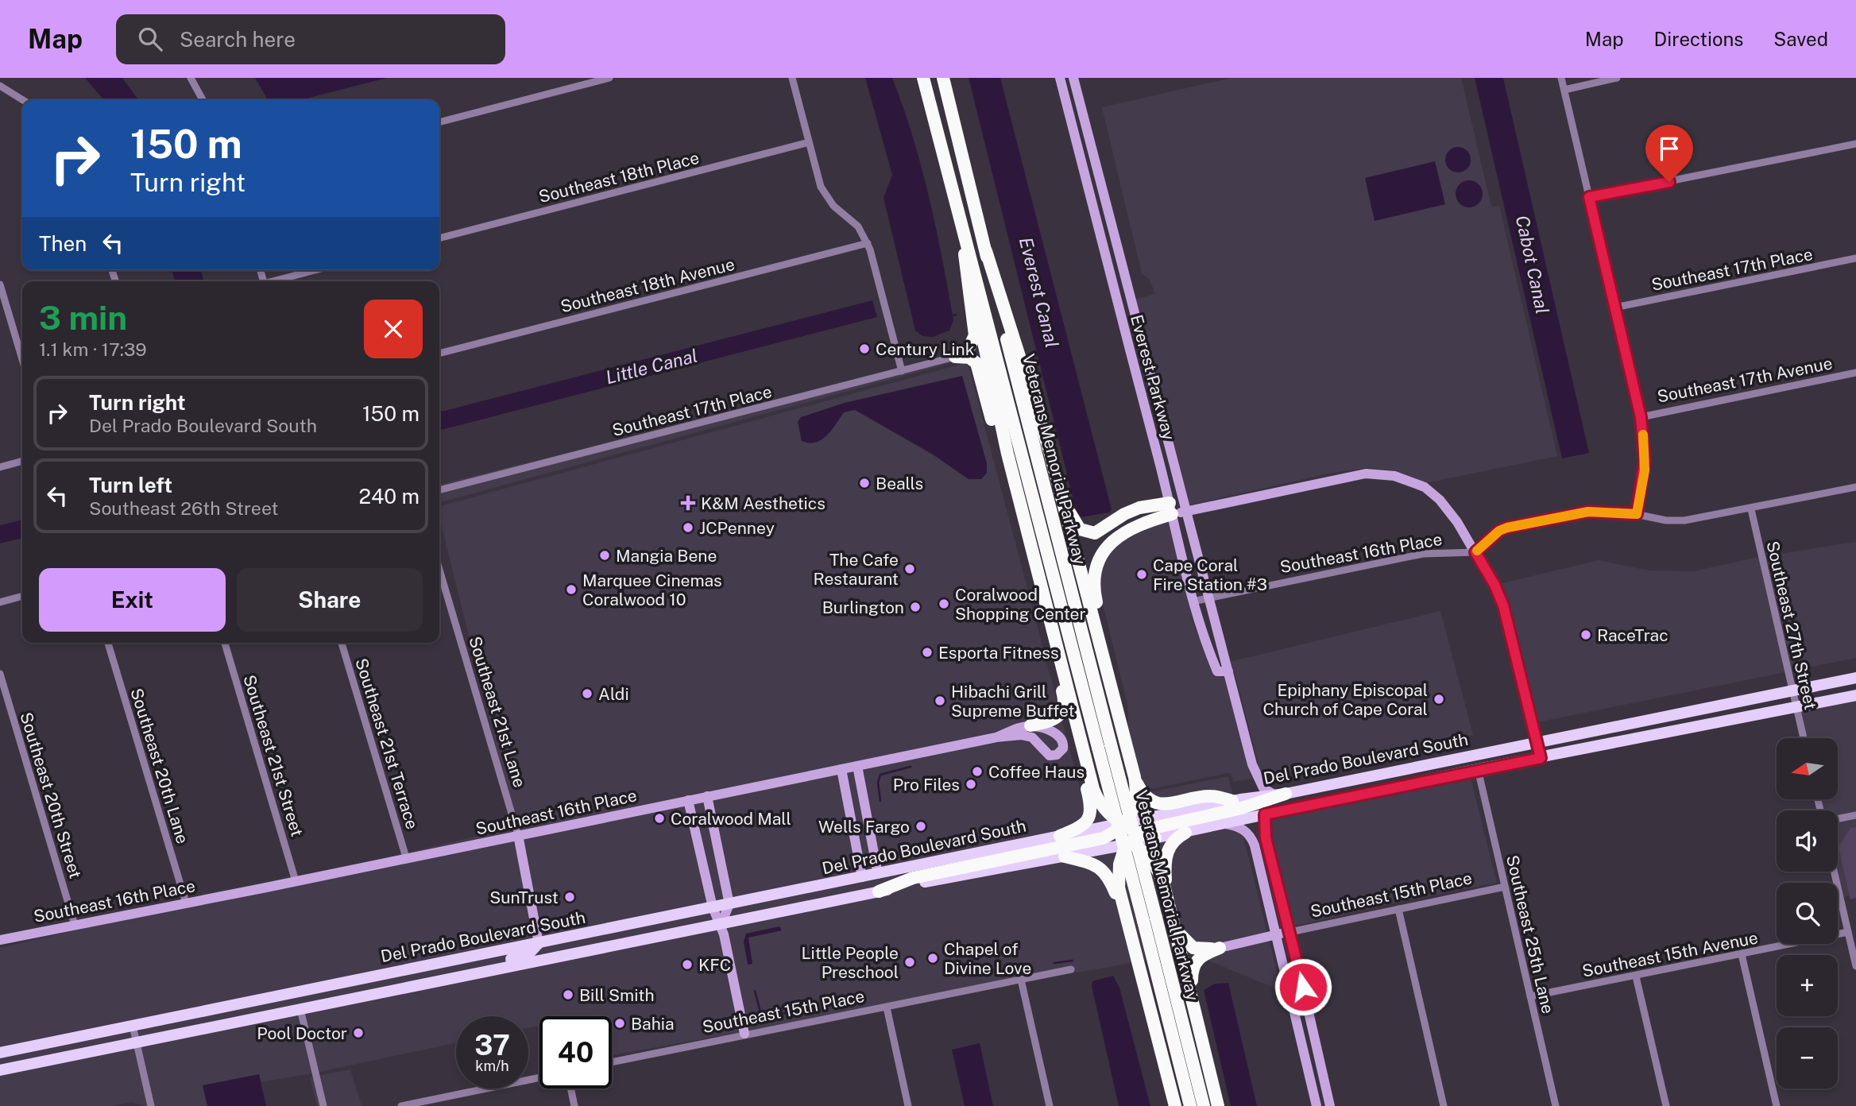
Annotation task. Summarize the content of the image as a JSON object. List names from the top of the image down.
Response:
{
  "streets": {
    "highway": ["Veterans Memorial Parkway"],
    "main road": ["Del Prado Boulevard South"],
    "street": [
      "Southeast 18th Place",
      "Southeast 17th Place",
      "Southeast 18th Avenue",
      "Everest Parkway",
      "Southeast 17th Avenue",
      "Southeast 16th Place",
      "Southeast 27th Street",
      "Southeast 21st Lane",
      "Southeast 21st Terrace",
      "Southeast 21st Street",
      "Southeast 20th Lane",
      "Southeast 20th Street",
      "Southeast 15th Place",
      "Southeast 25th Lane",
      "Southeast 15th Avenue"
    ]
  },
  "crossings": [
    ["Everest Parkway", "Southeast 16th Place"],
    ["Everest Parkway", "Del Prado Boulevard South"],
    ["Southeast 16th Place", "Southeast 21st Lane"],
    ["Southeast 16th Place", "Southeast 21st Terrace"],
    ["Southeast 16th Place", "Southeast 21st Street"],
    ["Southeast 16th Place", "Southeast 20th Lane"],
    ["Southeast 16th Place", "Southeast 20th Street"],
    ["Southeast 27th Street", "Del Prado Boulevard South"],
    ["Southeast 21st Lane", "Del Prado Boulevard South"],
    ["Del Prado Boulevard South", "Southeast 15th Place"],
    ["Del Prado Boulevard South", "Southeast 25th Lane"],
    ["Southeast 15th Place", "Southeast 25th Lane"],
    ["Southeast 25th Lane", "Southeast 15th Avenue"]
  ],
  "water": ["Cabot Canal", "Everest Canal", "Little Canal"],
  "places": {
    "other": [
      "Century Link",
      "Bealls",
      "JCPenney",
      "Mangia Bene",
      "The Cafe Restaurant",
      "Cape Coral Fire Station #3",
      "Marquee Cinemas Coralwood 10",
      "Coralwood Shopping Center",
      "Burlington",
      "RaceTrac",
      "Esporta Fitness",
      "Aldi",
      "Epiphany Episcopal Church of Cape Coral",
      "Hibachi Grill Supreme Buffet",
      "Coffee Haus",
      "Pro Files",
      "Coralwood Mall",
      "Wells Fargo",
      "SunTrust",
      "Chapel of Divine Love",
      "Little People Preschool",
      "KFC",
      "Bill Smith",
      "Bahia",
      "Pool Doctor"
    ],
    "health": ["K&M Aesthetics"]
  },
  "north": "left",
  "page": {
    "header": "Map",
    "search": "Search here",
    "nav": ["Map", "Directions", "Saved"],
    "turn": ["150 m", "Turn right"],
    "then": "Then",
    "heading": ["3 min", "1.1 km · 17:39"],
    "list": [
      {
        "name": "Turn right",
        "note": "Del Prado Boulevard South",
        "value": "150 m"
      },
      {
        "name": "Turn left",
        "note": "Southeast 26th Street",
        "value": "240 m"
      }
    ],
    "buttons": ["Exit", "Share"],
    "map_buttons": ["+", "−"],
    "speed": "37 km/h",
    "limit": "40"
  }
}
